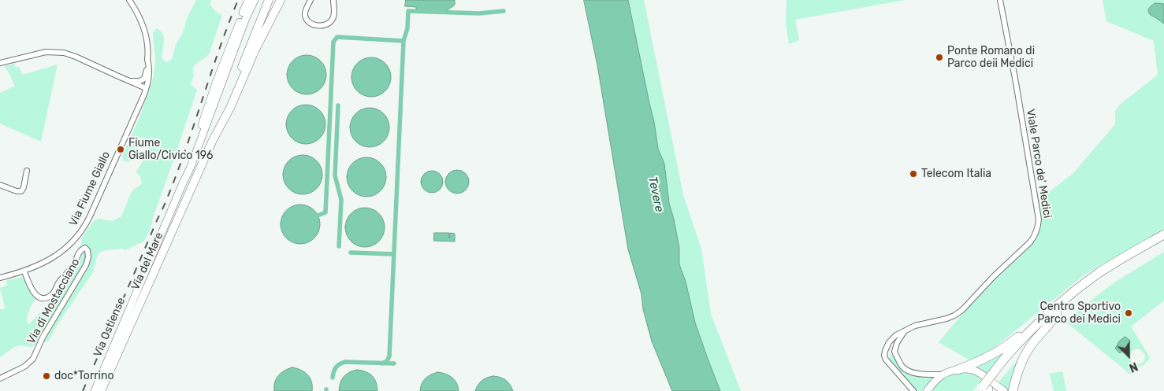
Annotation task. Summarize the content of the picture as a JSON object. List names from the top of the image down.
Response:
{
  "streets": {
    "main road": ["Via del Mare", "Via Ostiense"],
    "street": ["Viale Parco de' Medici", "Via Fiume Giallo", "Via di Mostacciano"]
  },
  "crossings": [
    ["Via Fiume Giallo", "Via di Mostacciano"]
  ],
  "water": ["Tevere"],
  "places": [
    "Ponte Romano di Parco deii Medici",
    "Fiume Giallo/Civico 196",
    "Telecom Italia",
    "Centro Sportivo Parco dei Medici",
    "doc*Torrino"
  ],
  "north": "bottom right"
}
